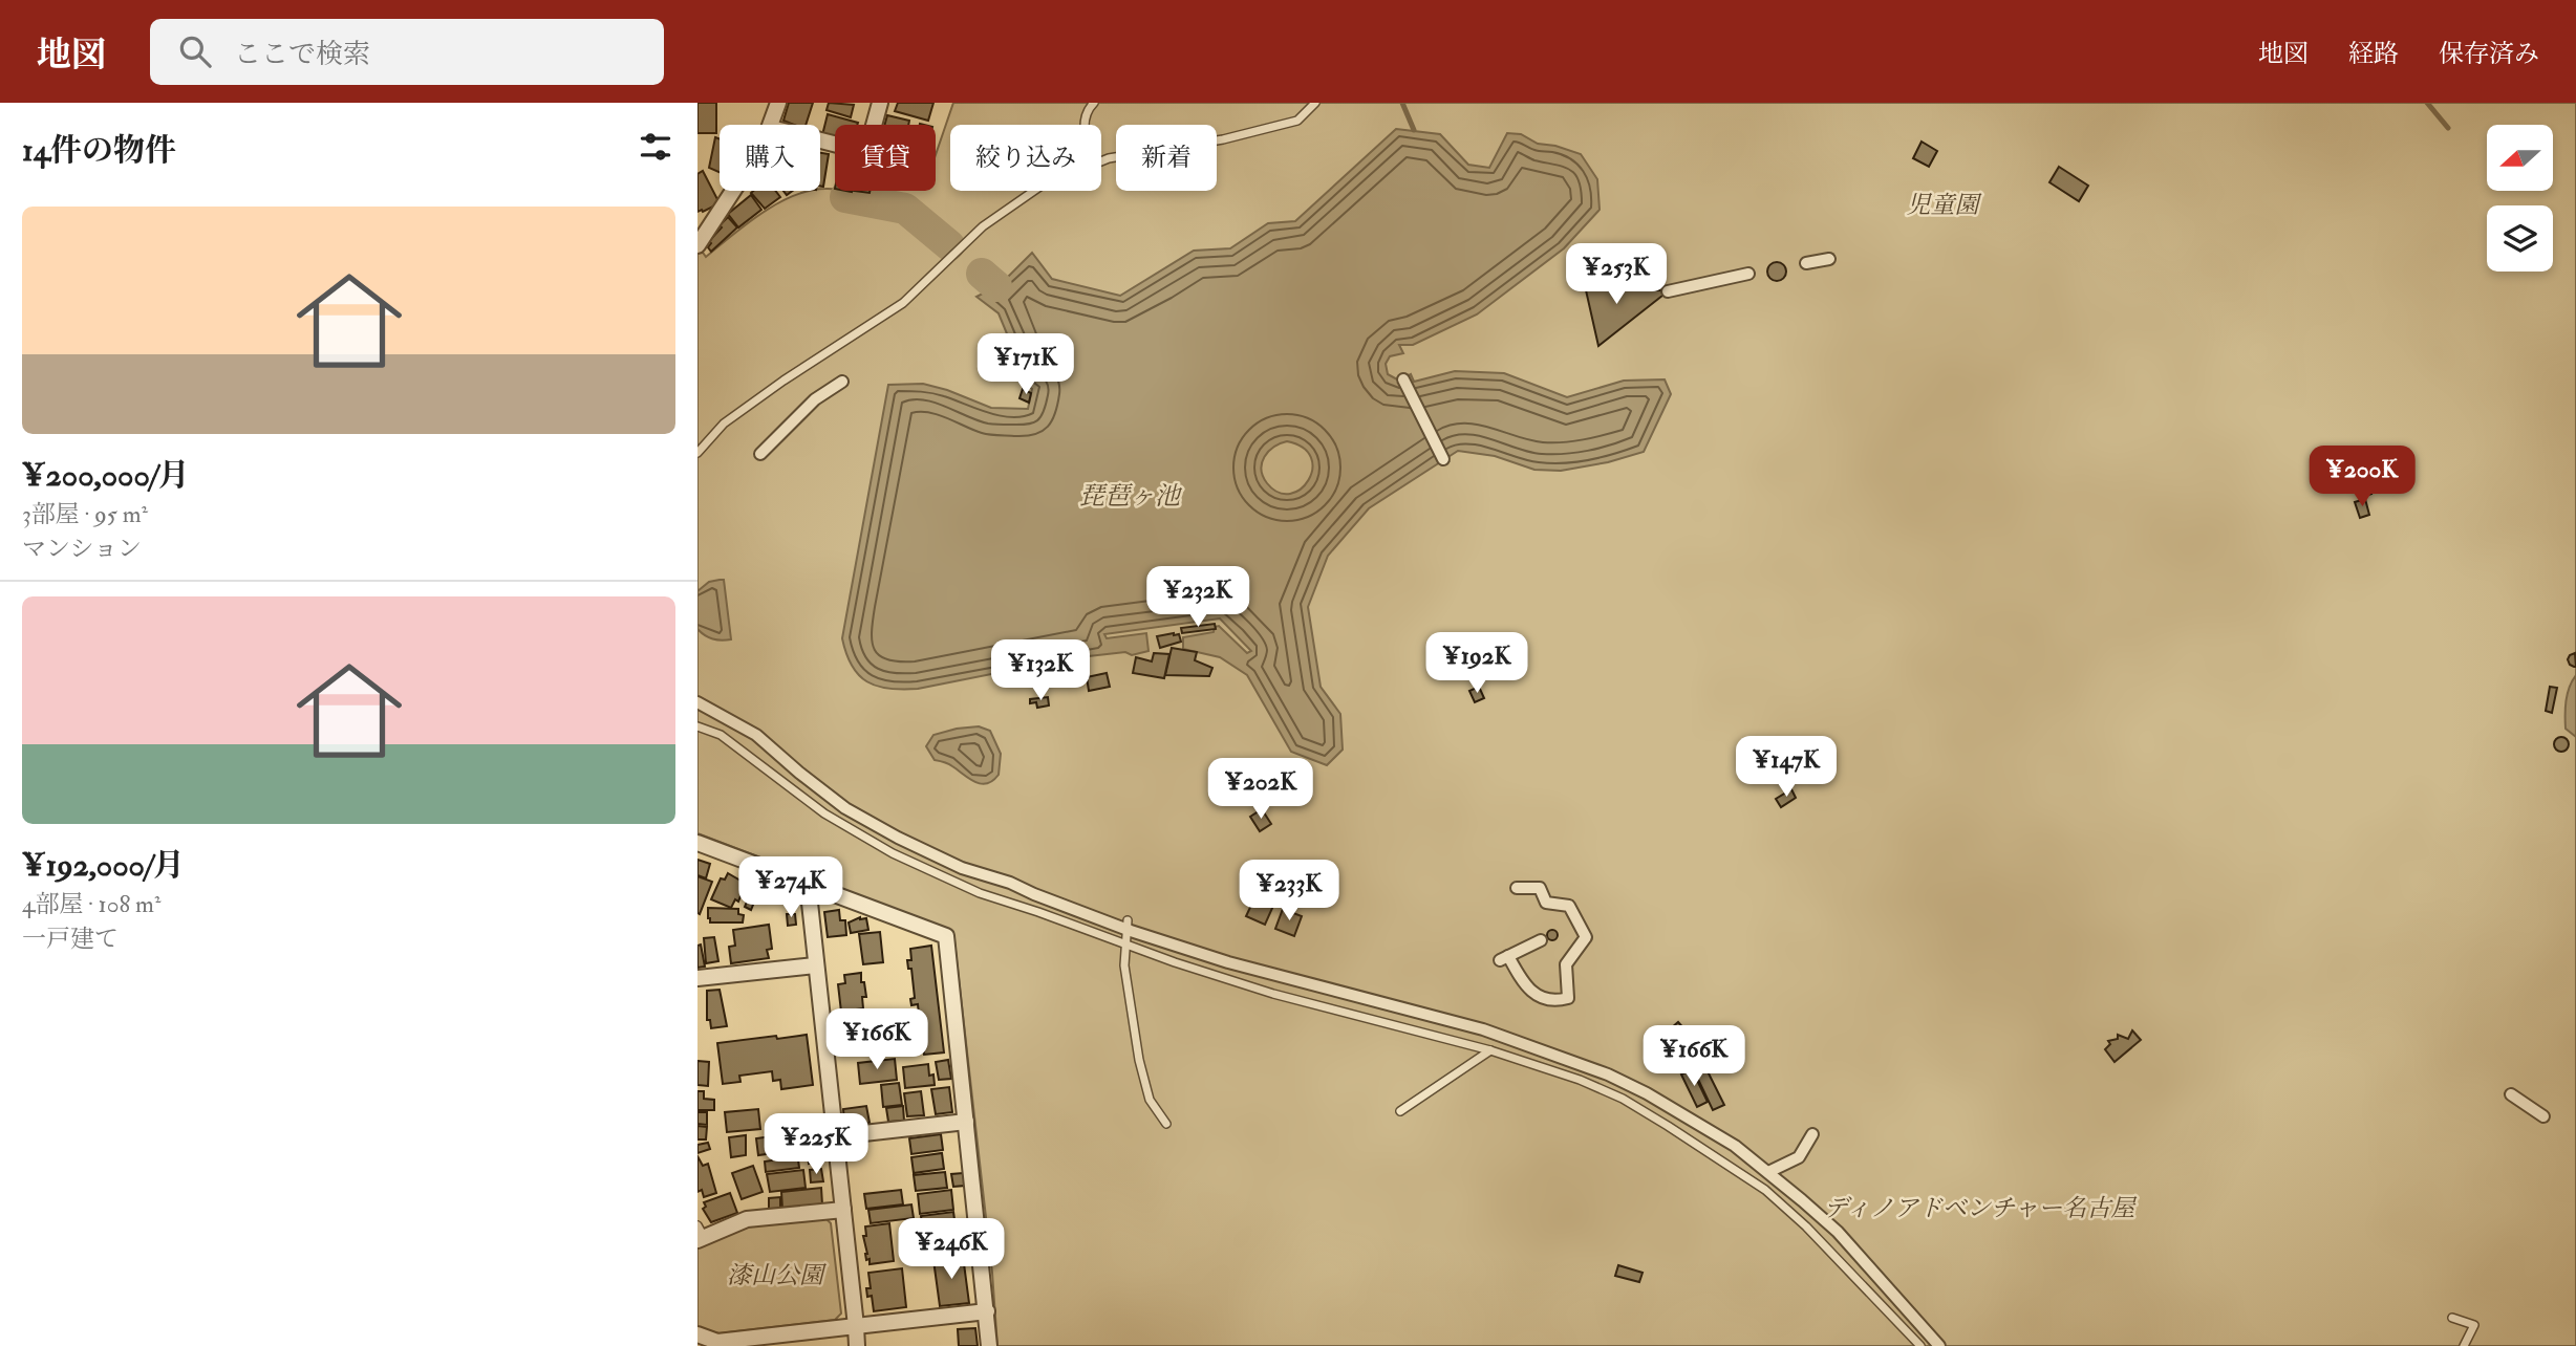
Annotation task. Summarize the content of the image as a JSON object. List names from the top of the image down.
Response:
{
  "water": ["琵琶ヶ池"],
  "parks": ["児童園", "ディノアドベンチャー名古屋", "漆山公園"],
  "north": "left",
  "page": {
    "header": "地図",
    "search": "ここで検索",
    "nav": ["地図", "経路", "保存済み"],
    "heading": "14件の物件",
    "chip": [
      "購入",
      "賃貸",
      "絞り込み",
      "新着"
    ],
    "list": [
      {
        "name": "¥200,000/月",
        "note": "3部屋 · 95 m² · マンション"
      },
      {
        "name": "¥192,000/月",
        "note": "4部屋 · 108 m² · 一戸建て"
      }
    ],
    "price": [
      "¥253K",
      "¥171K",
      "¥200K",
      "¥232K",
      "¥192K",
      "¥132K",
      "¥147K",
      "¥202K",
      "¥274K",
      "¥233K",
      "¥166K",
      "¥166K",
      "¥225K",
      "¥246K"
    ]
  }
}
